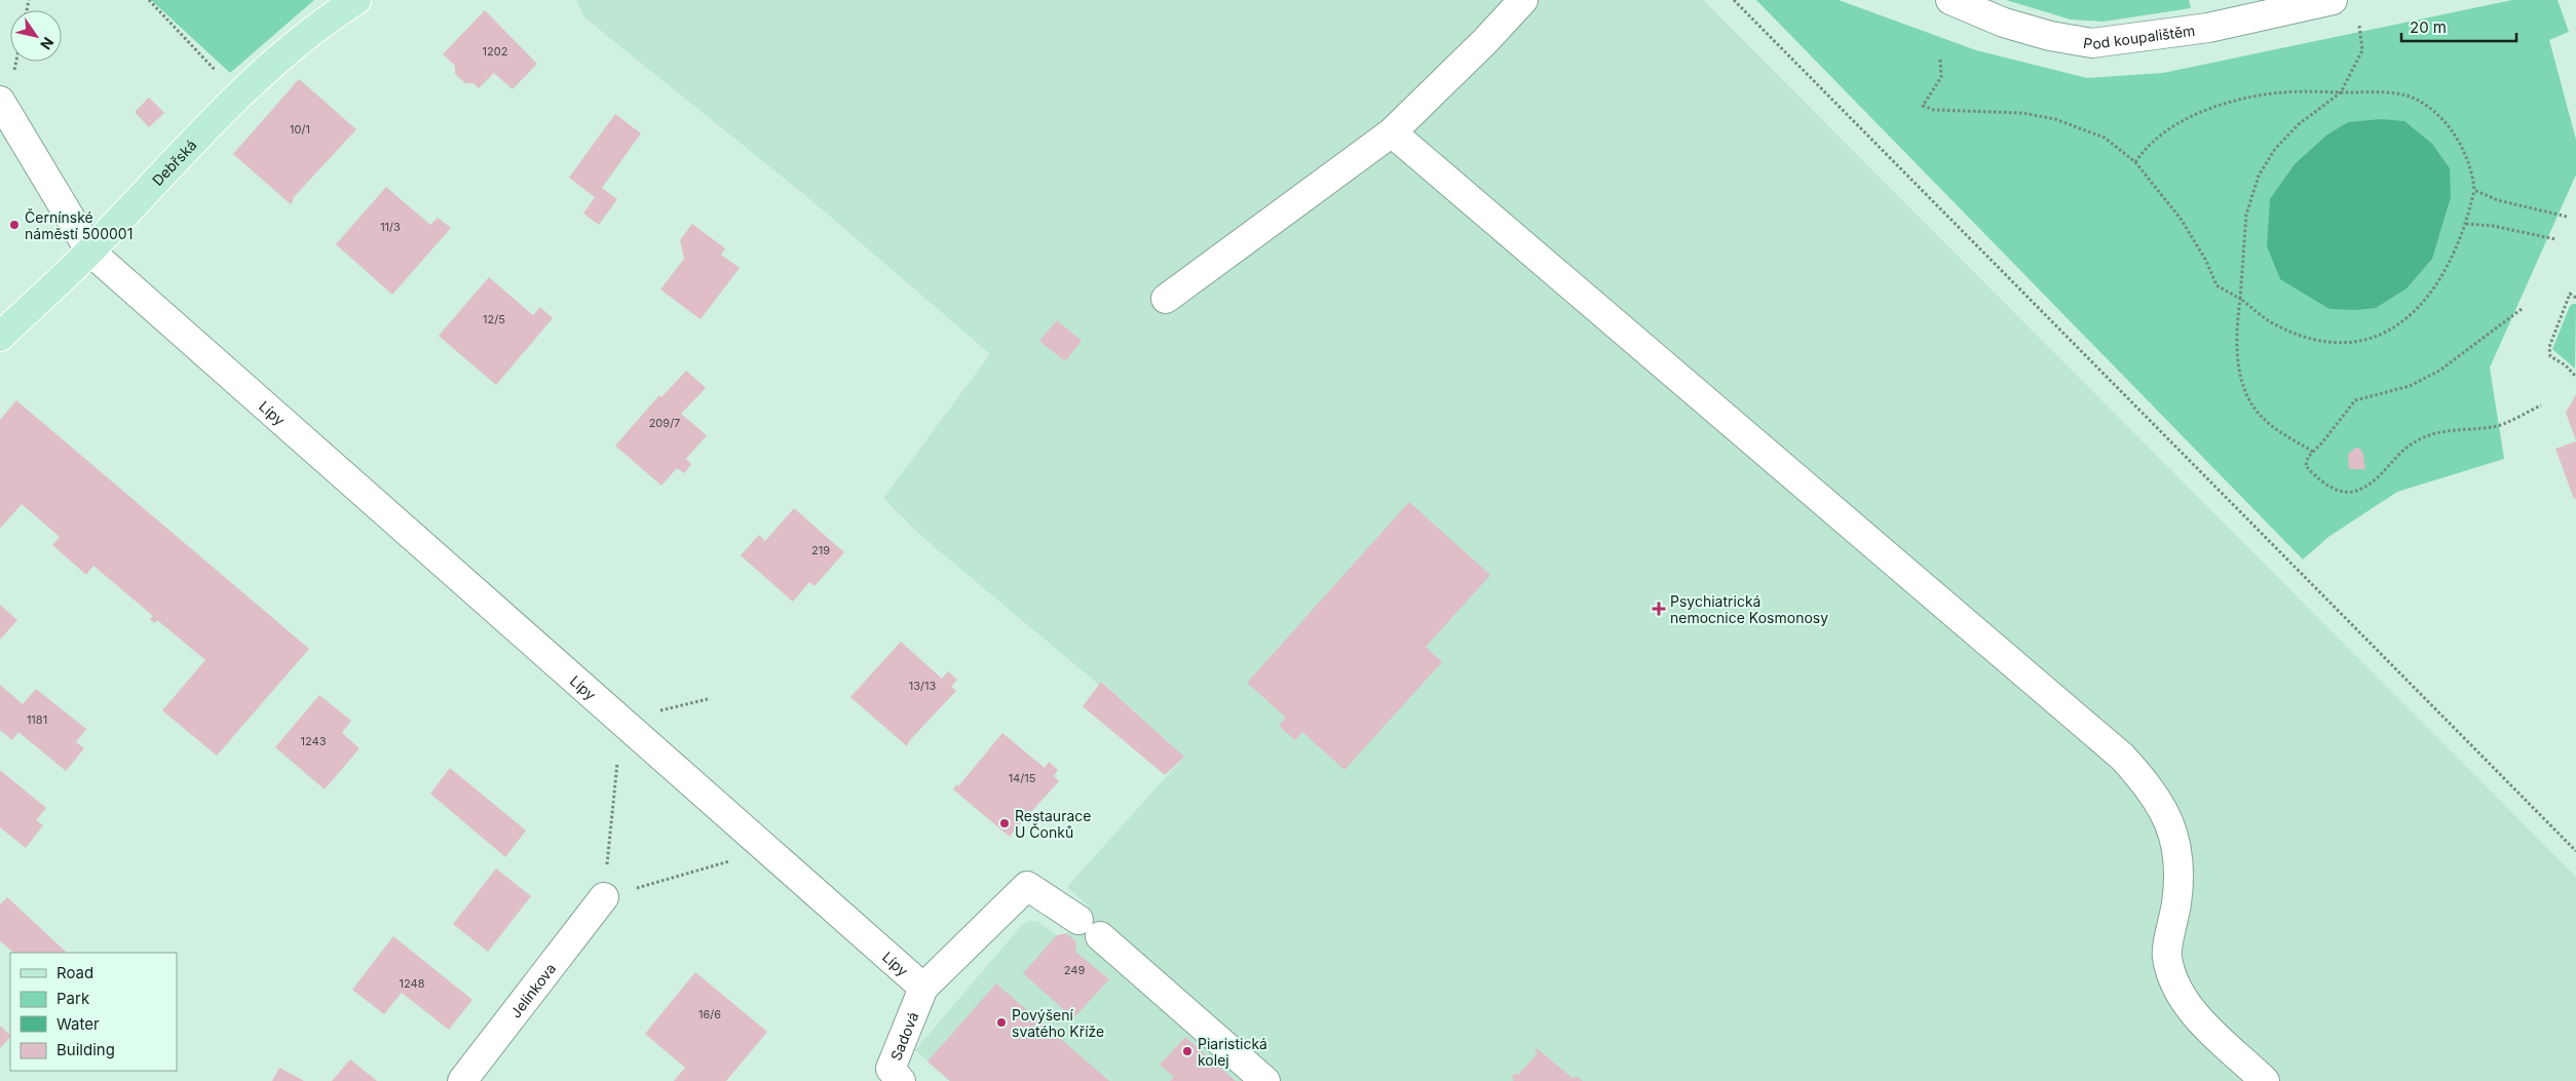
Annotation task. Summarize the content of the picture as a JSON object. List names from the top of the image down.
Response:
{
  "streets": {
    "main road": ["Debřská"],
    "street": [
      "Pod koupalištěm",
      "Lípy",
      "Jelínkova",
      "Sadová"
    ]
  },
  "crossings": [
    ["Debřská", "Lípy"],
    ["Lípy", "Sadová"]
  ],
  "places": {
    "other": [
      "Černínské náměstí 500001",
      "Restaurace U Čonků",
      "Povýšení svatého Kříže",
      "Piaristická kolej"
    ],
    "health": ["Psychiatrická nemocnice Kosmonosy"]
  },
  "house_numbers": [
    "1202",
    "10/1",
    "11/3",
    "12/5",
    "209/7",
    "219",
    "13/13",
    "1181",
    "1243",
    "14/15",
    "249",
    "1248",
    "16/6"
  ],
  "legend": [
    "Road",
    "Park",
    "Water",
    "Building"
  ],
  "scale_bar": "20 m",
  "north": "bottom right"
}
